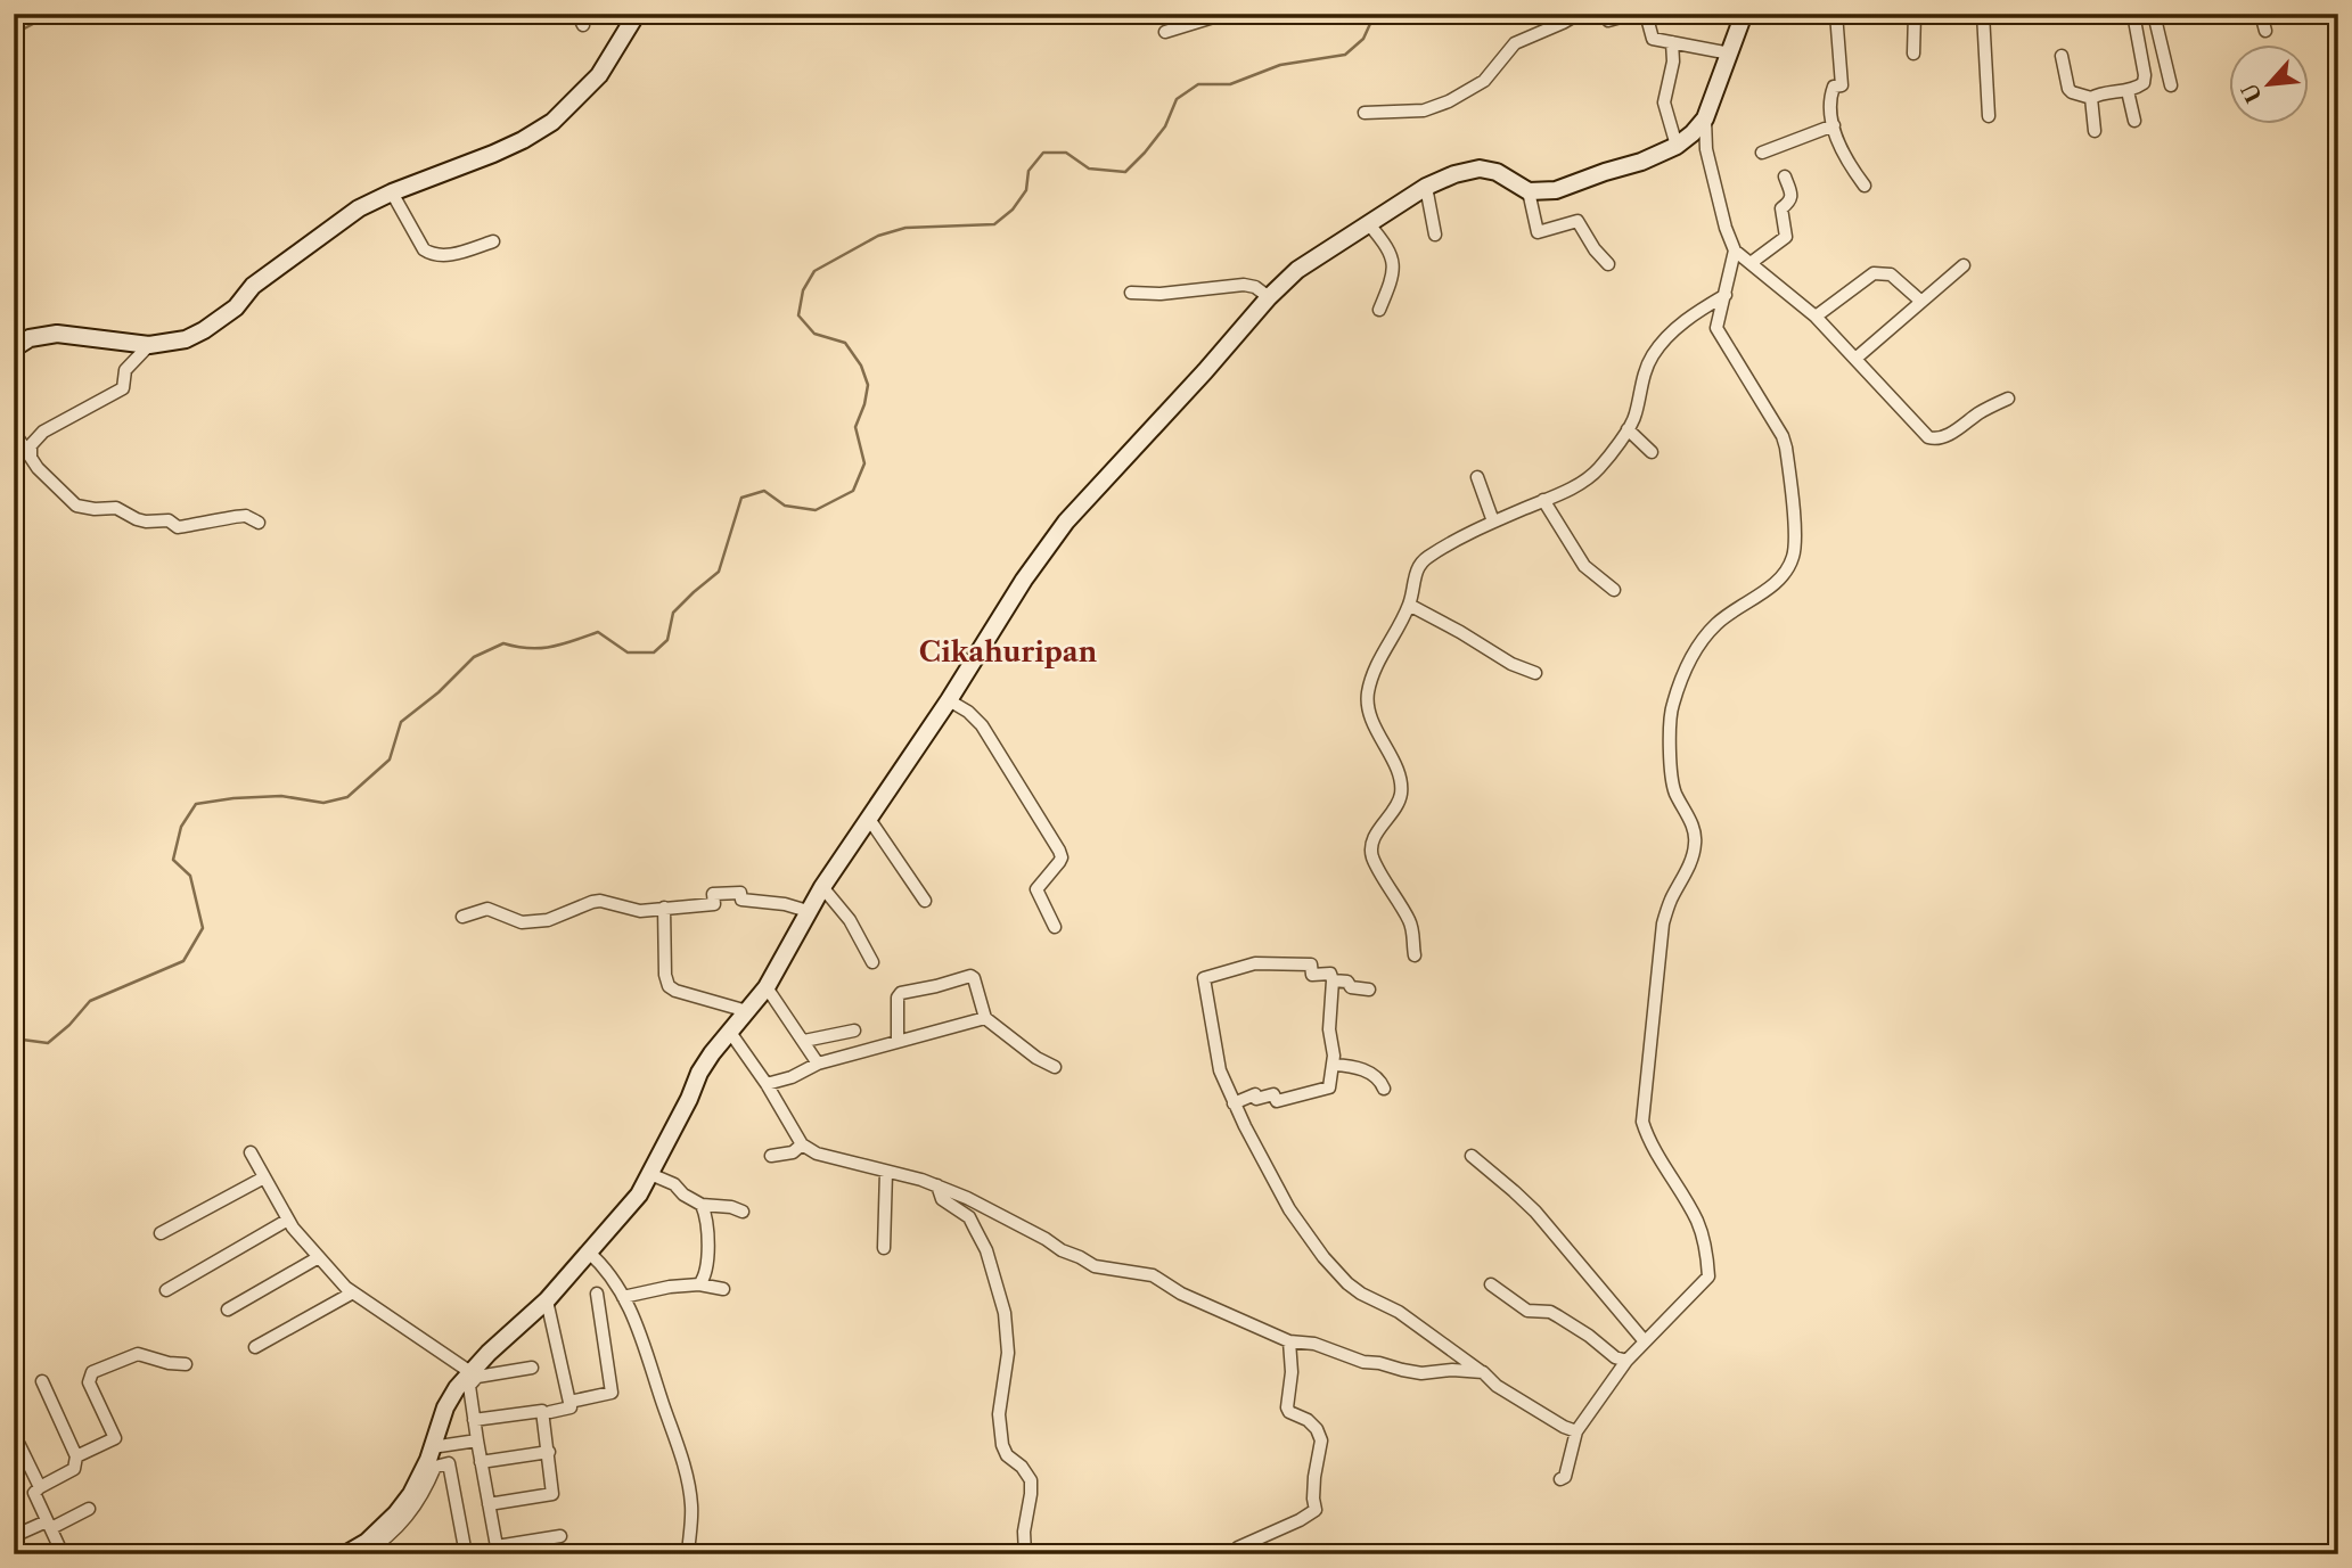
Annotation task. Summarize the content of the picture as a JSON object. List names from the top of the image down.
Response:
{
  "districts": ["Cikahuripan"],
  "north": "bottom left"
}
